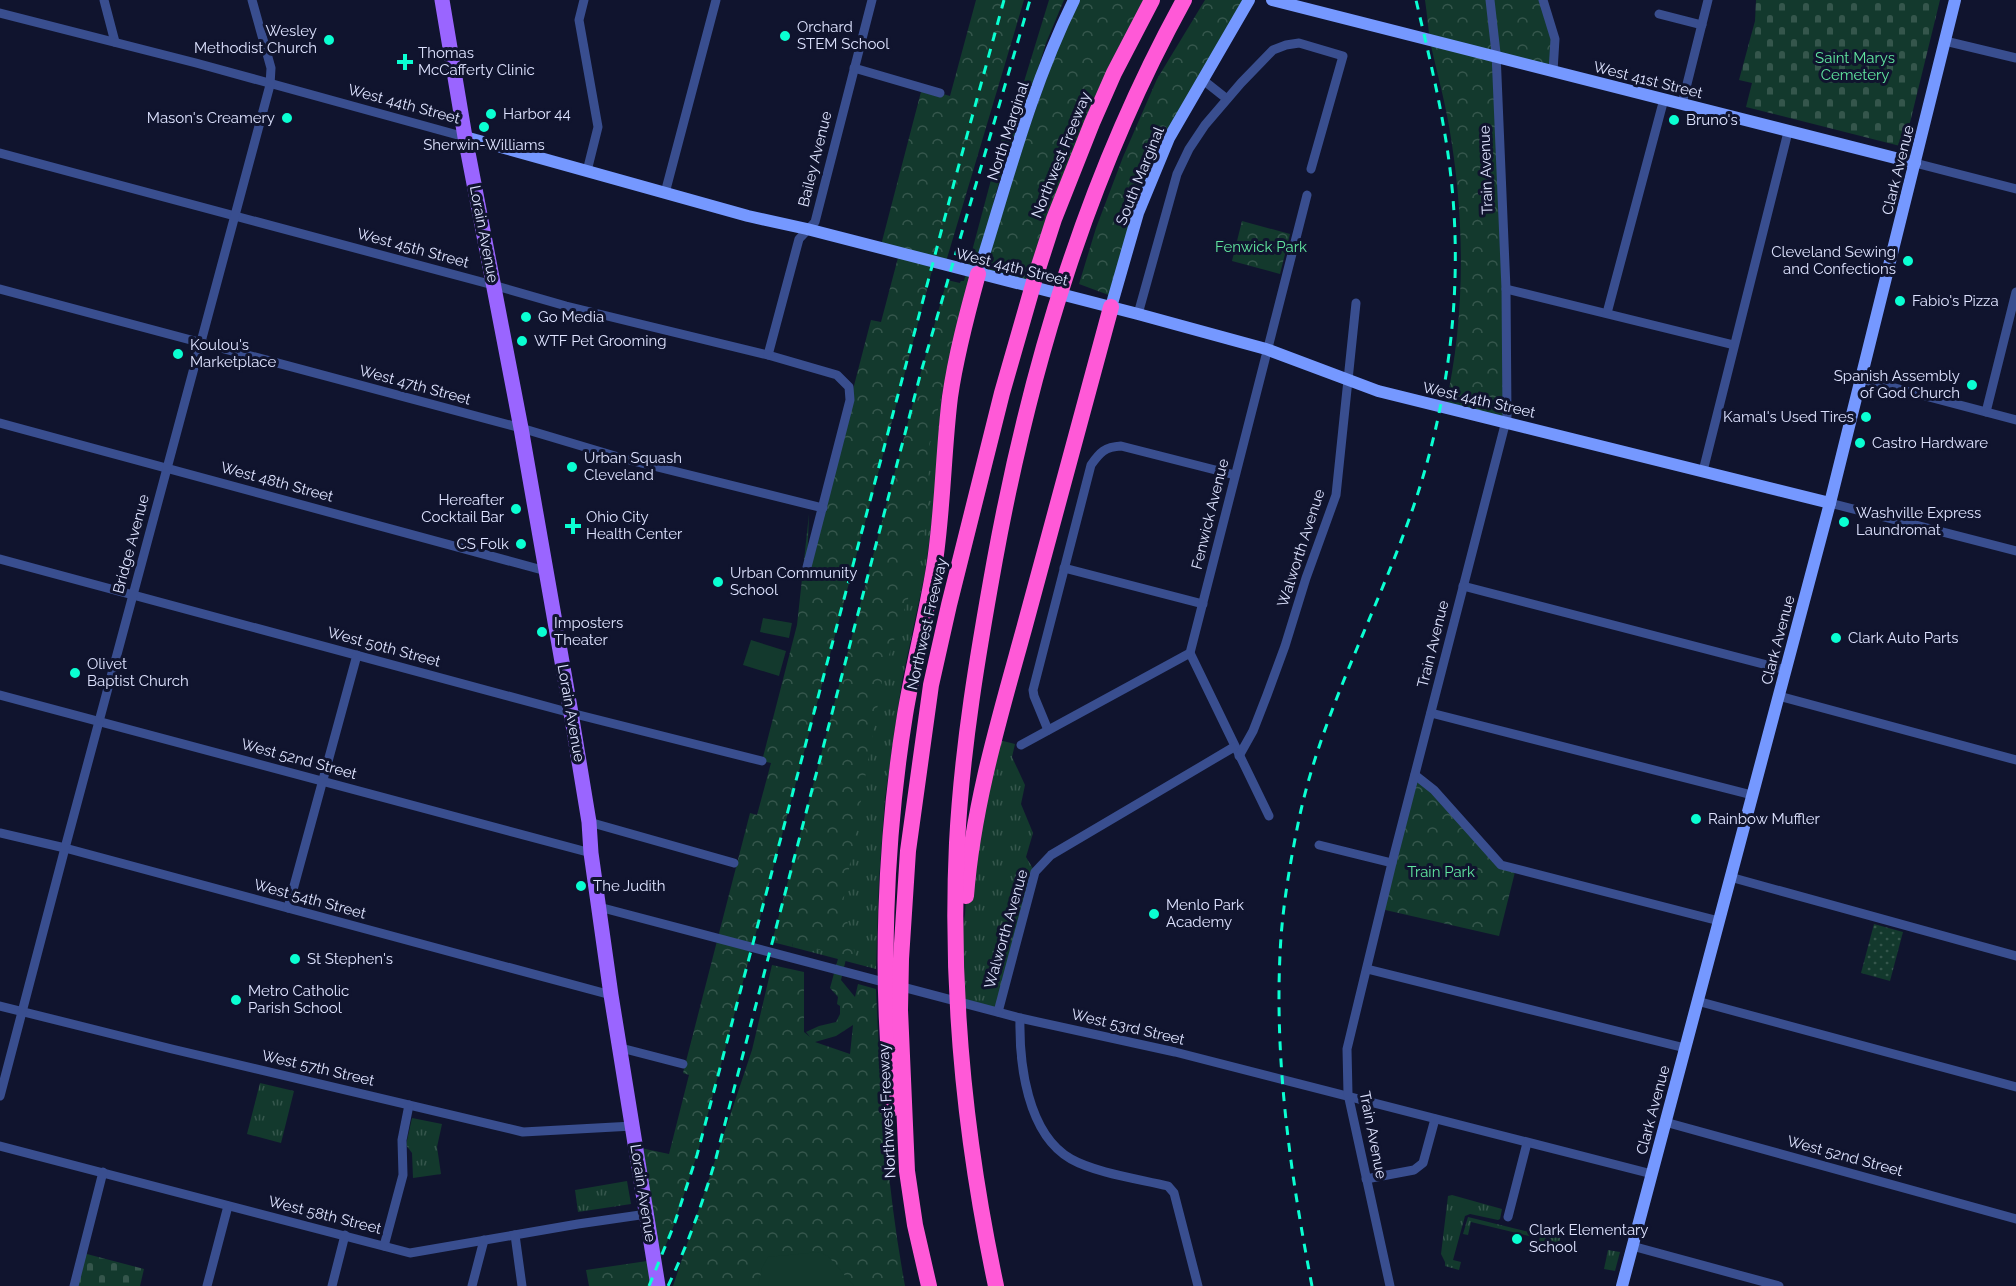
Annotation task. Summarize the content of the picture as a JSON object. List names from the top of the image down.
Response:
{
  "streets": {
    "highway": ["Northwest Freeway"],
    "main road": ["Lorain Avenue"],
    "street": [
      "West 41st Street",
      "West 44th Street",
      "North Marginal",
      "Bailey Avenue",
      "Train Avenue",
      "Clark Avenue",
      "South Marginal",
      "West 45th Street",
      "West 47th Street",
      "West 48th Street",
      "Fenwick Avenue",
      "Bridge Avenue",
      "Walworth Avenue",
      "West 50th Street",
      "West 52nd Street",
      "West 54th Street",
      "West 53rd Street",
      "West 57th Street",
      "West 58th Street"
    ]
  },
  "crossings": [
    ["West 41st Street", "Clark Avenue"],
    ["West 44th Street", "North Marginal"],
    ["West 44th Street", "Bailey Avenue"],
    ["West 44th Street", "Clark Avenue"],
    ["West 44th Street", "South Marginal"],
    ["West 44th Street", "Lorain Avenue"],
    ["West 44th Street", "Fenwick Avenue"],
    ["West 44th Street", "Bridge Avenue"],
    ["Bailey Avenue", "West 45th Street"],
    ["Clark Avenue", "West 52nd Street"],
    ["Clark Avenue", "West 53rd Street"],
    ["Lorain Avenue", "West 45th Street"],
    ["Lorain Avenue", "West 47th Street"],
    ["Lorain Avenue", "West 48th Street"],
    ["Lorain Avenue", "West 50th Street"],
    ["Lorain Avenue", "West 52nd Street"],
    ["Lorain Avenue", "West 54th Street"],
    ["Lorain Avenue", "West 53rd Street"],
    ["Lorain Avenue", "West 57th Street"],
    ["Lorain Avenue", "West 58th Street"],
    ["West 45th Street", "West 47th Street"],
    ["West 45th Street", "Bridge Avenue"],
    ["West 47th Street", "Bridge Avenue"],
    ["West 48th Street", "Bridge Avenue"],
    ["Bridge Avenue", "West 50th Street"],
    ["Bridge Avenue", "West 52nd Street"],
    ["Bridge Avenue", "West 54th Street"],
    ["Bridge Avenue", "West 57th Street"],
    ["Walworth Avenue", "West 53rd Street"]
  ],
  "parks": ["Saint Marys Cemetery", "Fenwick Park", "Train Park"],
  "places": {
    "other": [
      "Orchard STEM School",
      "Wesley Methodist Church",
      "Harbor 44",
      "Mason's Creamery",
      "Bruno's",
      "Sherwin-Williams",
      "Cleveland Sewing and Confections",
      "Fabio's Pizza",
      "Go Media",
      "WTF Pet Grooming",
      "Koulou's Marketplace",
      "Spanish Assembly of God Church",
      "Kamal's Used Tires",
      "Castro Hardware",
      "Urban Squash Cleveland",
      "Hereafter Cocktail Bar",
      "Washville Express Laundromat",
      "CS Folk",
      "Urban Community School",
      "Imposters Theater",
      "Clark Auto Parts",
      "Olivet Baptist Church",
      "Rainbow Muffler",
      "The Judith",
      "Menlo Park Academy",
      "St Stephen's",
      "Metro Catholic Parish School",
      "Clark Elementary School"
    ],
    "health": ["Thomas McCafferty Clinic", "Ohio City Health Center"]
  }
}
